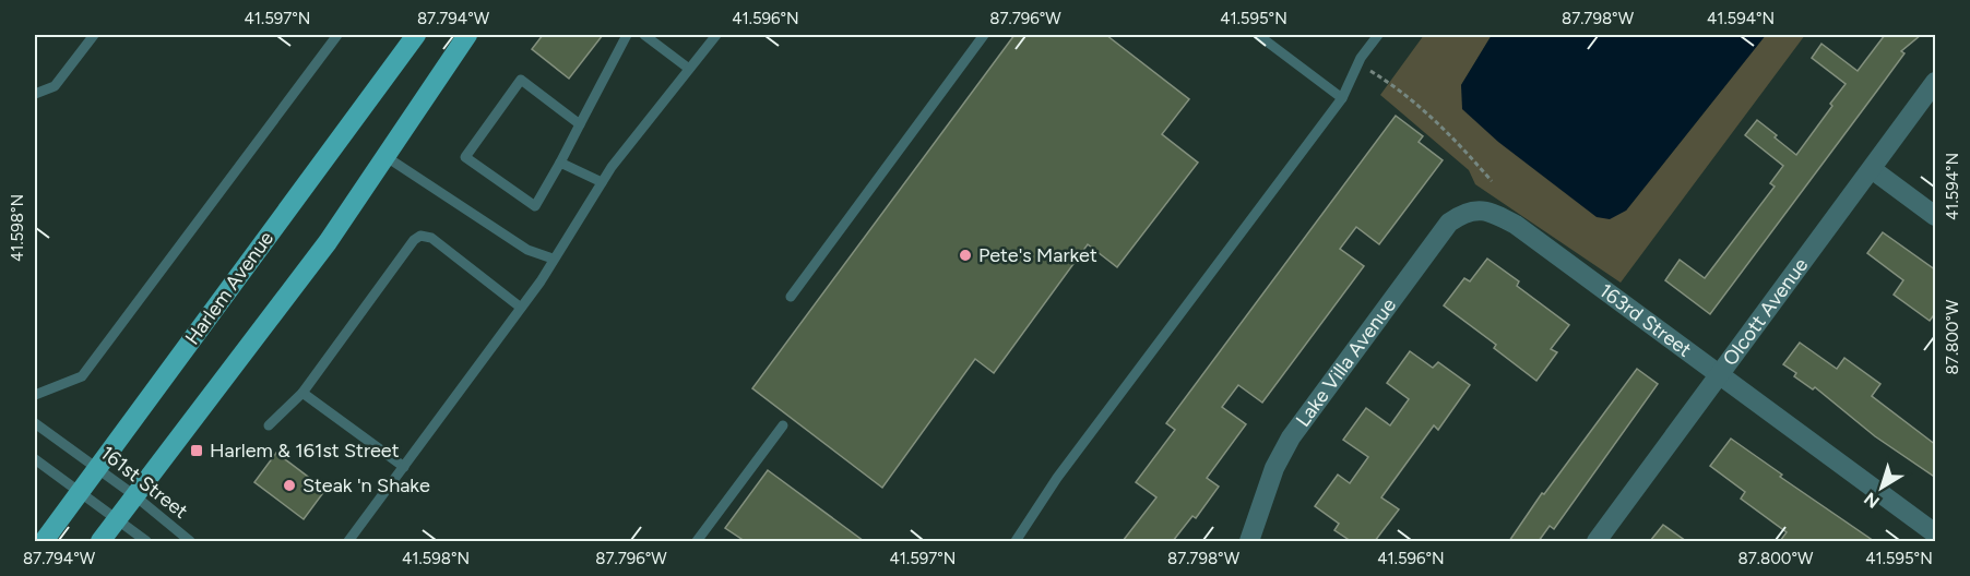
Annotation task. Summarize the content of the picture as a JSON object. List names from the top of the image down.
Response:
{
  "streets": {
    "main road": ["Harlem Avenue"],
    "street": ["Olcott Avenue", "163rd Street", "Lake Villa Avenue"],
    "lane": ["161st Street"]
  },
  "crossings": [
    ["Harlem Avenue", "161st Street"],
    ["Olcott Avenue", "163rd Street"],
    ["163rd Street", "Lake Villa Avenue"]
  ],
  "places": {
    "other": ["Pete's Market", "Steak 'n Shake"],
    "transit": ["Harlem & 161st Street"]
  },
  "north": "bottom left",
  "coordinates": [
    "41.597°N",
    "87.794°W",
    "41.596°N",
    "87.796°W",
    "41.595°N",
    "87.798°W",
    "41.594°N",
    "41.598°N",
    "87.800°W"
  ]
}
